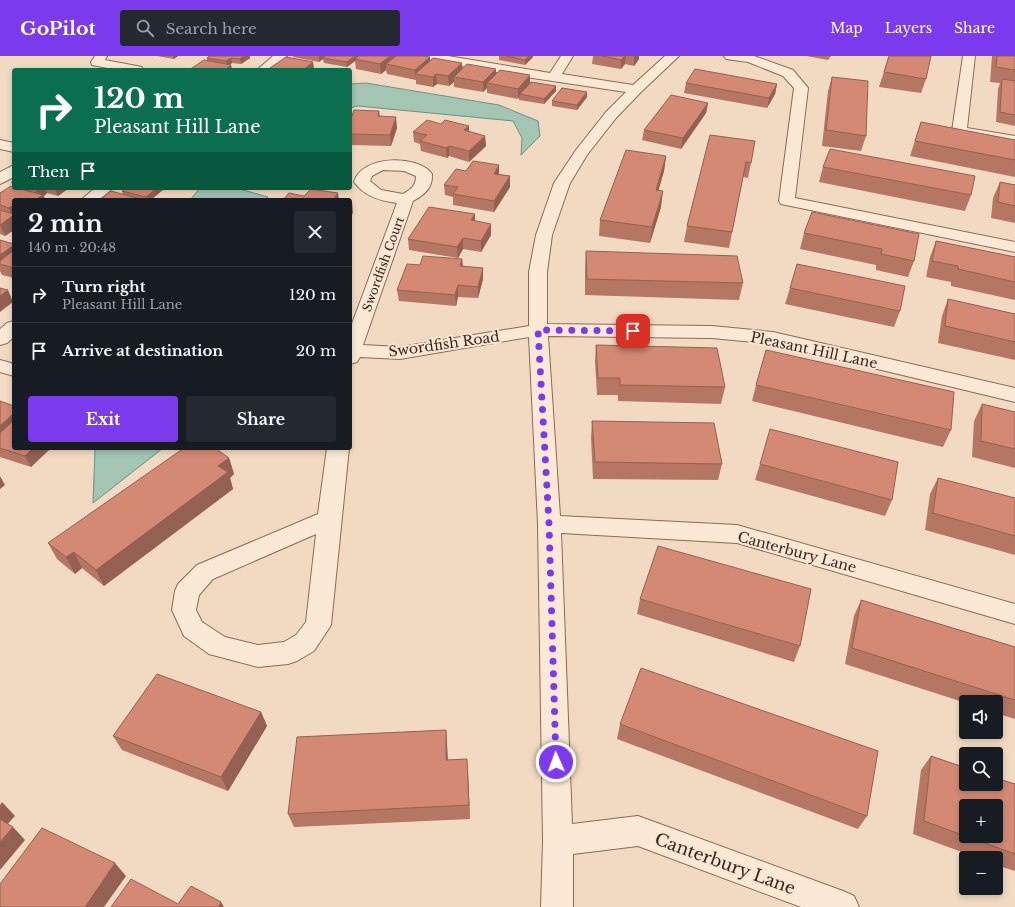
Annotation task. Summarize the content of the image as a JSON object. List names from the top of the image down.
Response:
{
  "streets": {
    "street": [
      "Swordfish Court",
      "Swordfish Road",
      "Pleasant Hill Lane",
      "Canterbury Lane"
    ]
  },
  "crossings": [
    ["Swordfish Road", "Pleasant Hill Lane"]
  ],
  "page": {
    "header": "GoPilot",
    "search": "Search here",
    "nav": ["Map", "Layers", "Share"],
    "turn": ["120 m", "Pleasant Hill Lane"],
    "then": "Then",
    "heading": ["2 min", "140 m · 20:48"],
    "list": [
      {
        "name": "Turn right",
        "note": "Pleasant Hill Lane",
        "value": "120 m"
      },
      {
        "name": "Arrive at destination",
        "value": "20 m"
      }
    ],
    "buttons": ["Exit", "Share"],
    "map_buttons": ["+", "−"]
  }
}
